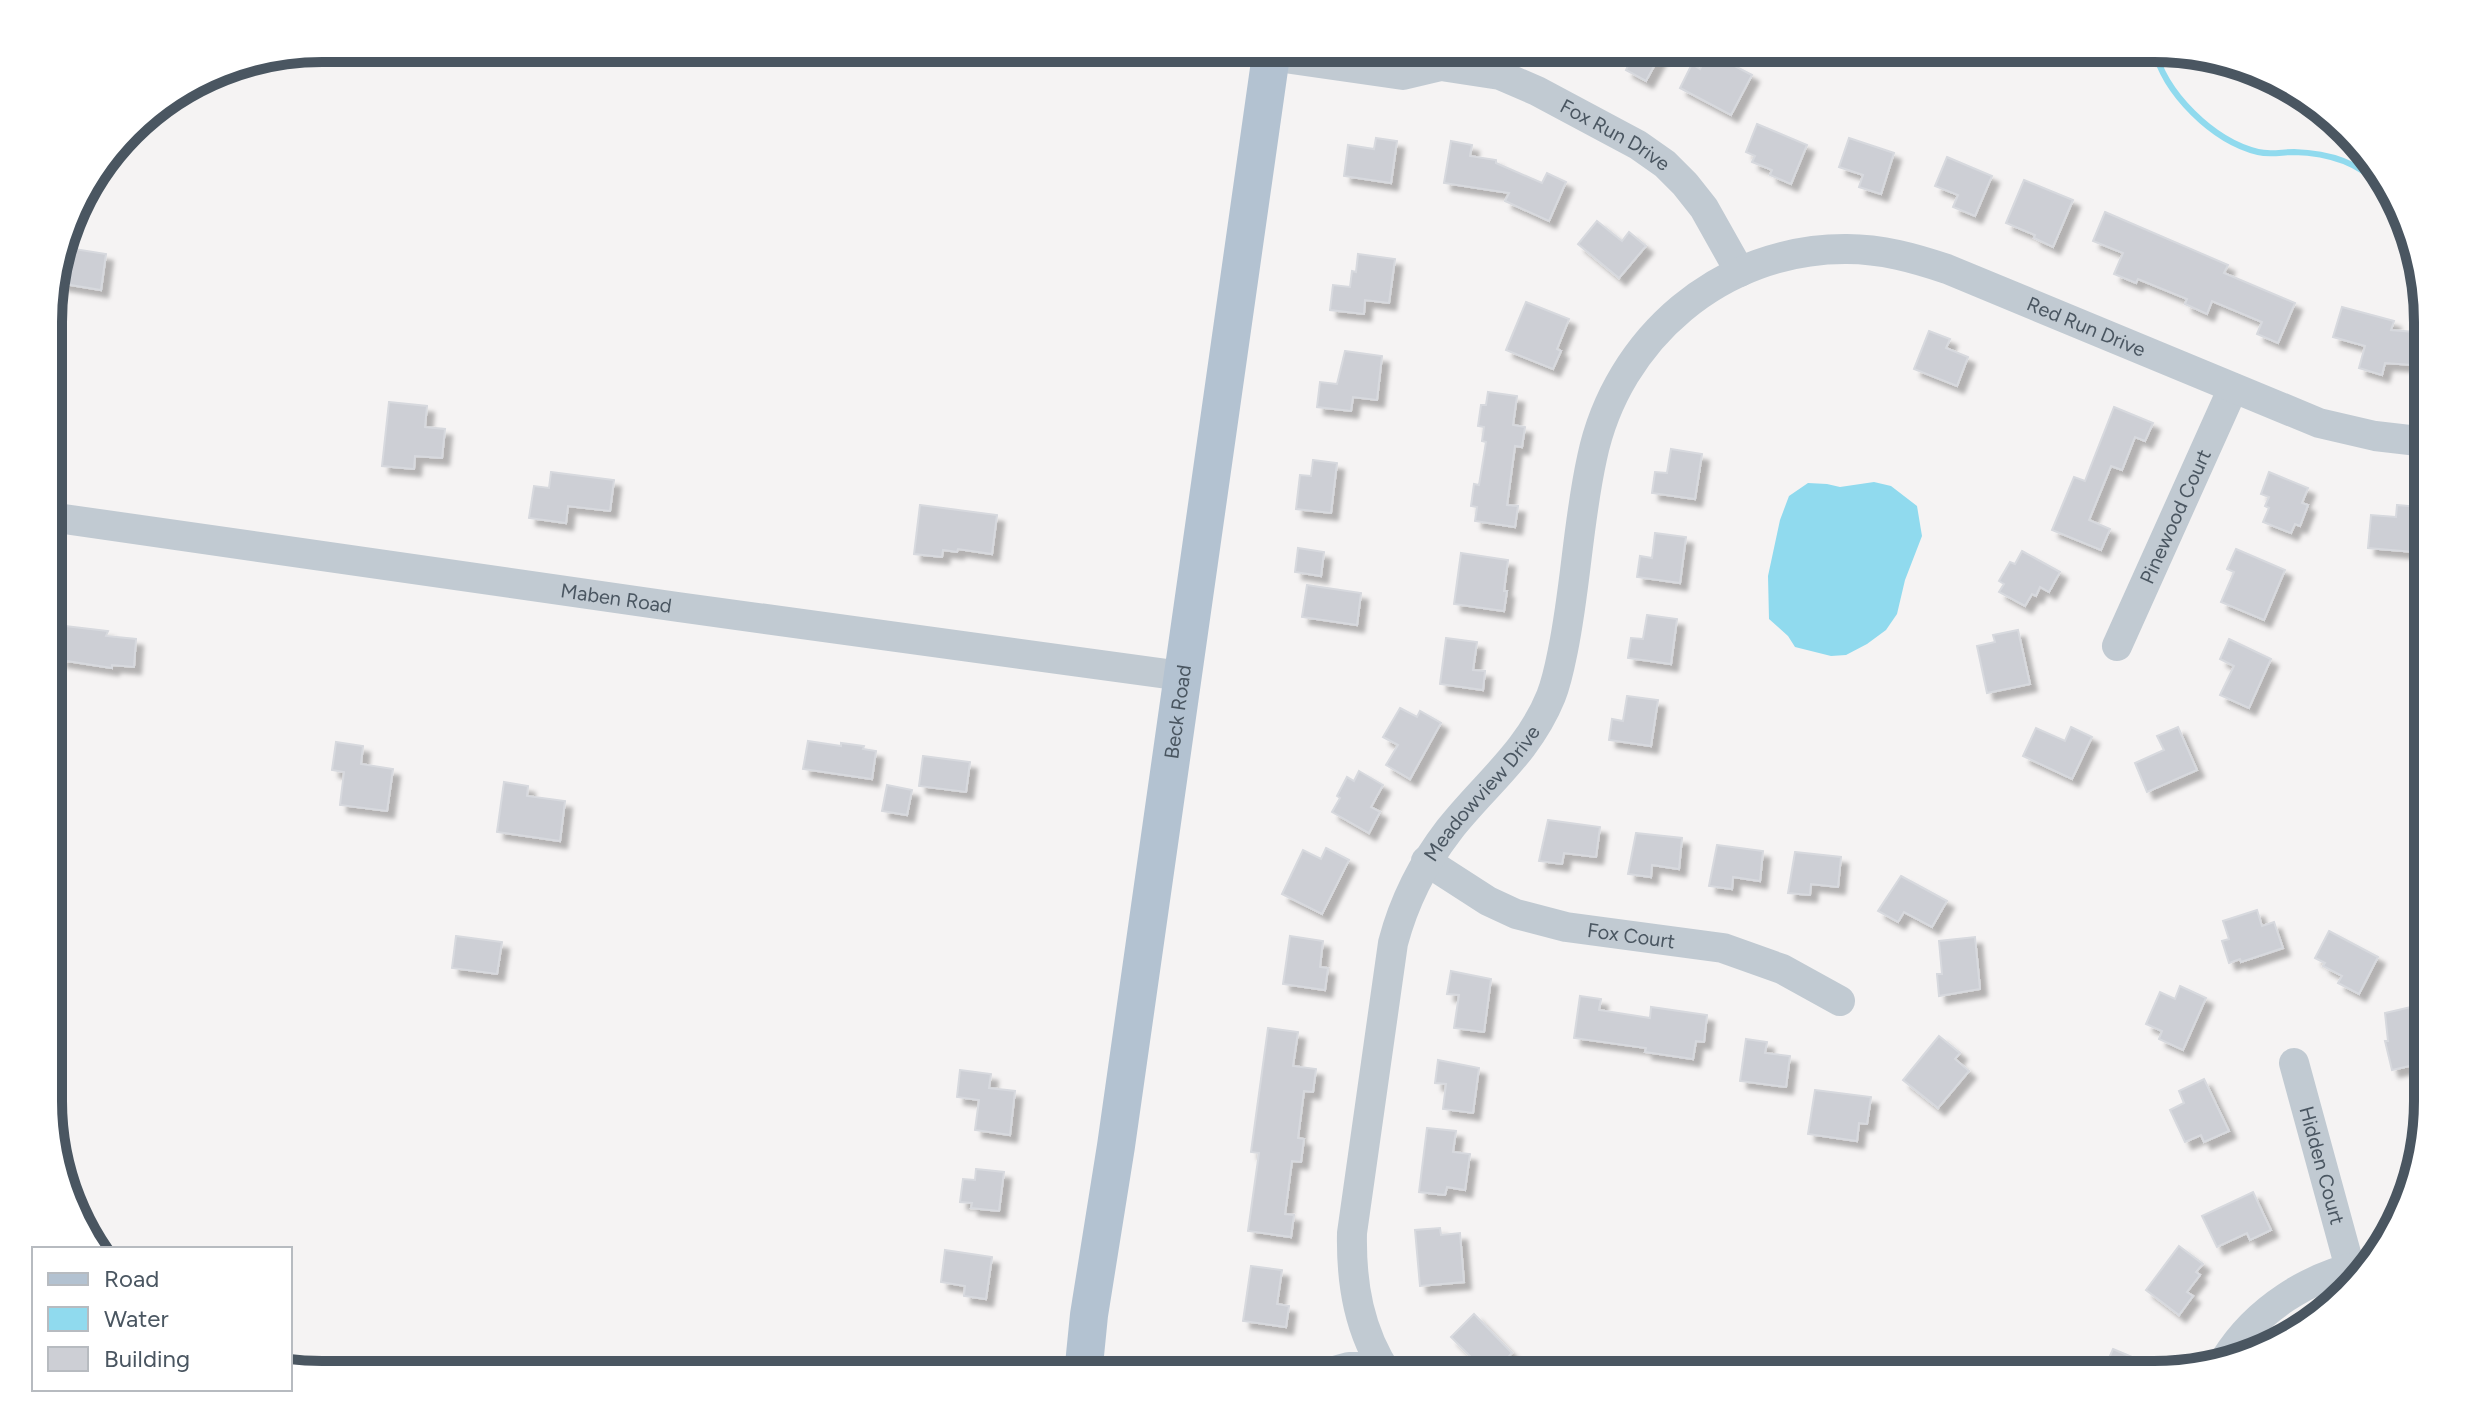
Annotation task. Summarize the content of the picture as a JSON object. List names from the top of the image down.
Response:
{
  "streets": {
    "main road": ["Beck Road"],
    "street": [
      "Fox Run Drive",
      "Red Run Drive",
      "Pinewood Court",
      "Maben Road",
      "Meadowview Drive",
      "Fox Court",
      "Hidden Court"
    ]
  },
  "crossings": [
    ["Fox Run Drive", "Red Run Drive"],
    ["Fox Run Drive", "Meadowview Drive"],
    ["Red Run Drive", "Pinewood Court"],
    ["Red Run Drive", "Meadowview Drive"],
    ["Maben Road", "Beck Road"],
    ["Meadowview Drive", "Fox Court"]
  ],
  "legend": ["Road", "Water", "Building"]
}
